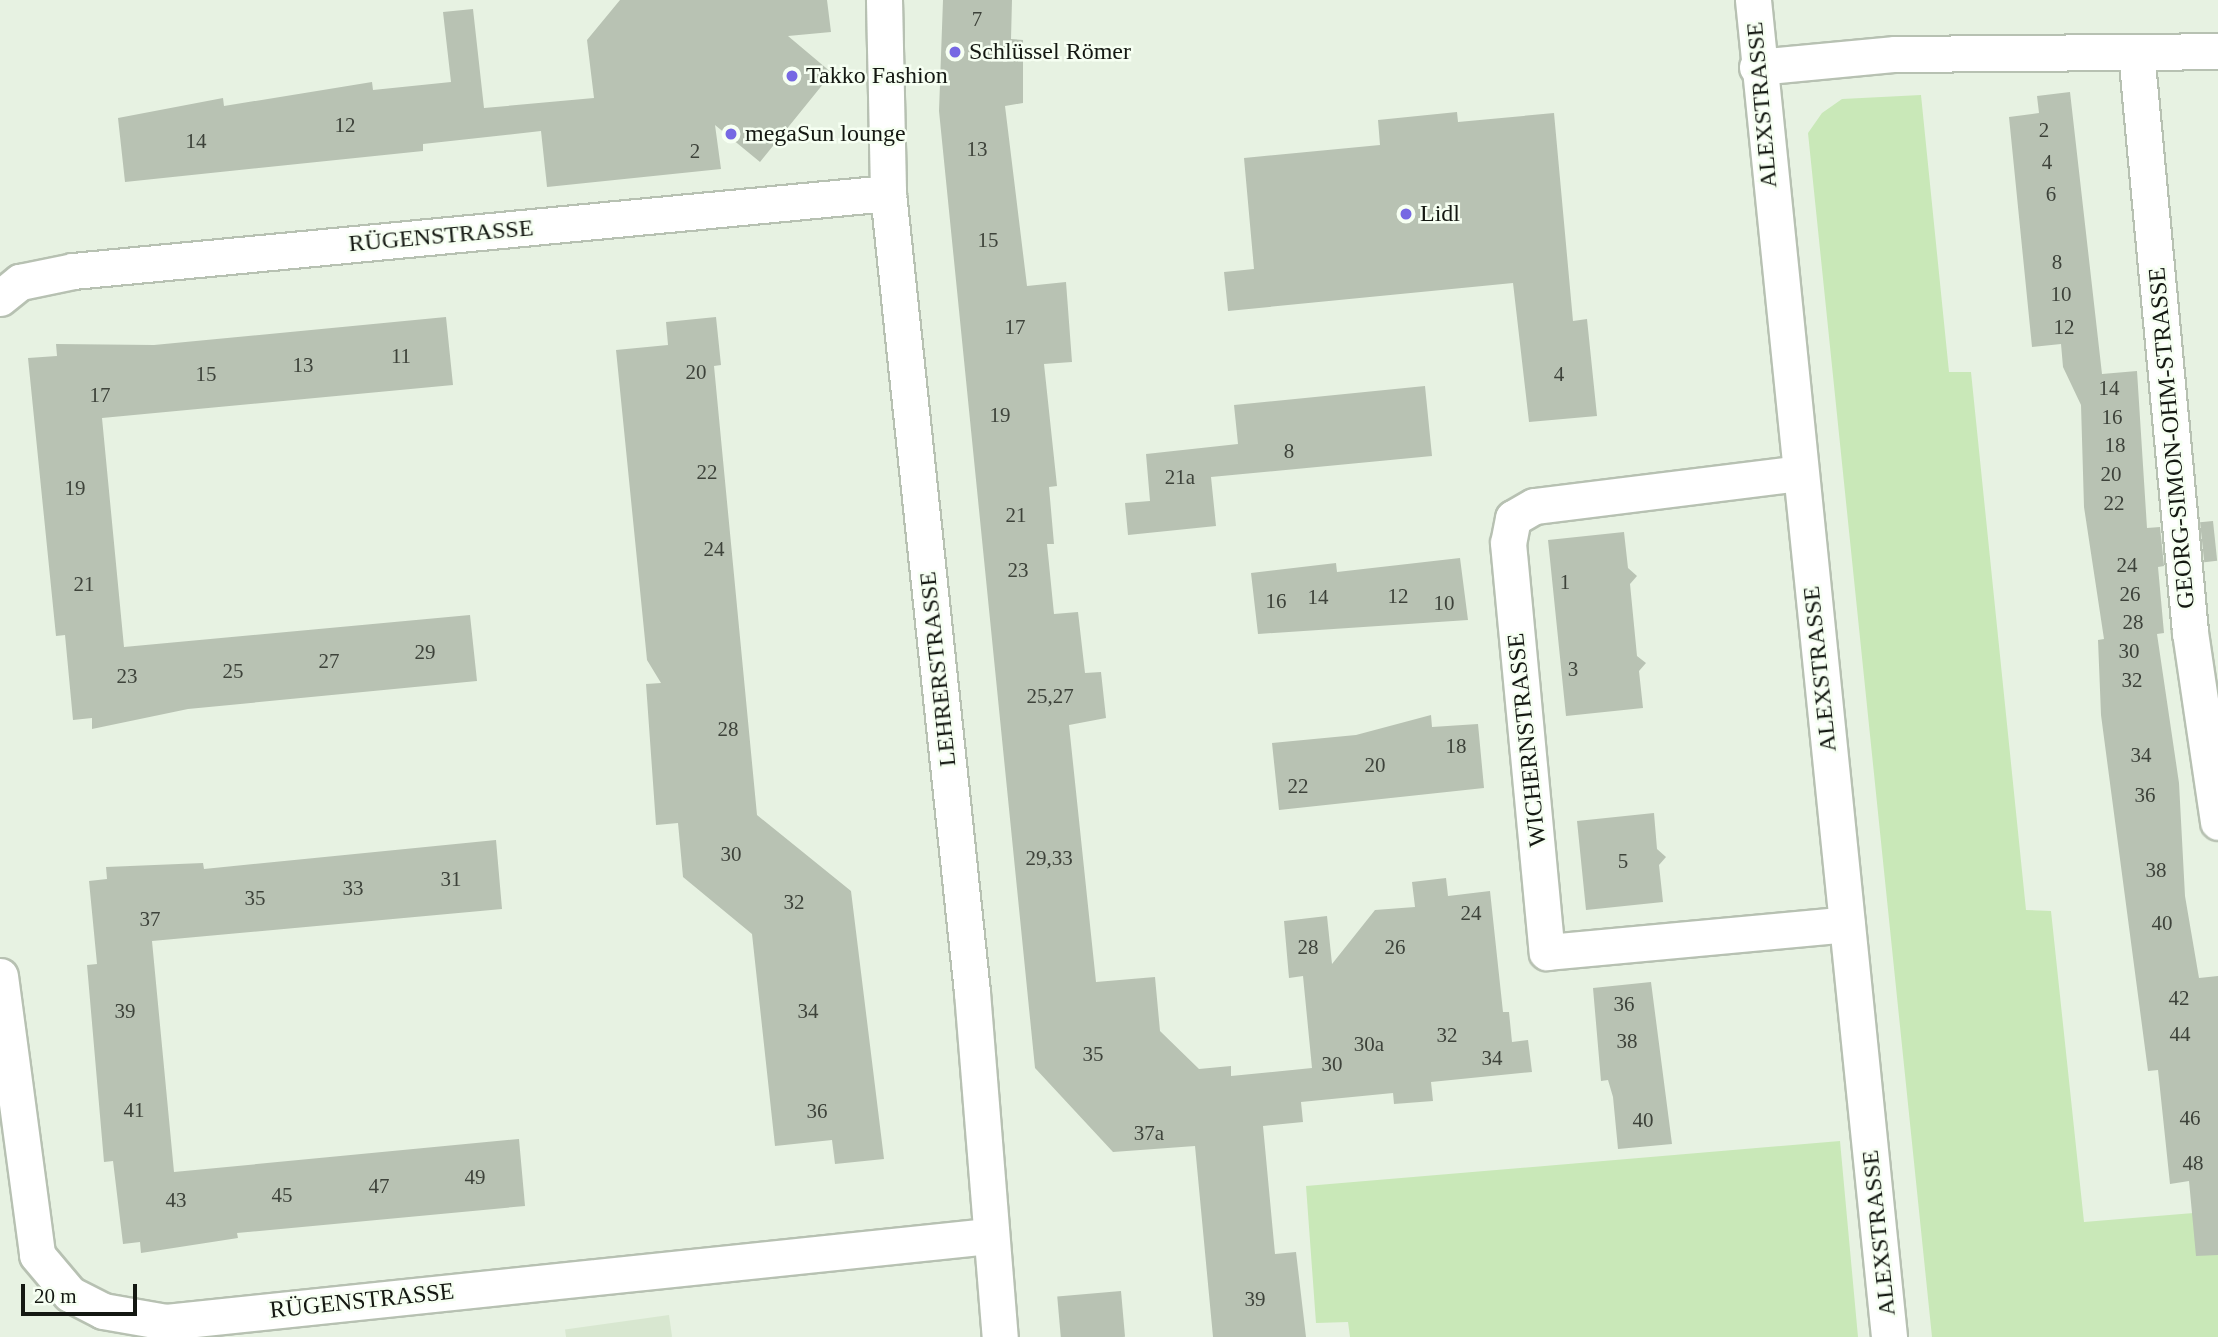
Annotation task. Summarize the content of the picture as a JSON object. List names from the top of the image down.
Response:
{
  "streets": {
    "street": [
      "ALEXSTRASSE",
      "RÜGENSTRASSE",
      "GEORG-SIMON-OHM-STRASSE",
      "LEHRERSTRASSE",
      "WICHERNSTRASSE"
    ]
  },
  "crossings": [
    ["ALEXSTRASSE", "WICHERNSTRASSE"],
    ["RÜGENSTRASSE", "LEHRERSTRASSE"]
  ],
  "places": [
    "Schlüssel Römer",
    "Takko Fashion",
    "megaSun lounge",
    "Lidl"
  ],
  "house_numbers": [
    "7",
    "12",
    "2",
    "14",
    "13",
    "2",
    "4",
    "6",
    "15",
    "8",
    "10",
    "17",
    "12",
    "11",
    "13",
    "20",
    "15",
    "4",
    "14",
    "17",
    "19",
    "16",
    "18",
    "8",
    "22",
    "20",
    "21a",
    "19",
    "22",
    "21",
    "24",
    "24",
    "23",
    "1",
    "21",
    "26",
    "12",
    "14",
    "16",
    "10",
    "28",
    "30",
    "29",
    "27",
    "3",
    "25",
    "23",
    "32",
    "25,27",
    "28",
    "18",
    "34",
    "20",
    "22",
    "36",
    "30",
    "29,33",
    "5",
    "38",
    "31",
    "33",
    "35",
    "32",
    "24",
    "37",
    "40",
    "28",
    "26",
    "42",
    "36",
    "39",
    "34",
    "44",
    "32",
    "38",
    "30a",
    "35",
    "34",
    "30",
    "41",
    "36",
    "46",
    "40",
    "37a",
    "48",
    "49",
    "47",
    "45",
    "43",
    "39"
  ],
  "scale_bar": "20 m"
}
